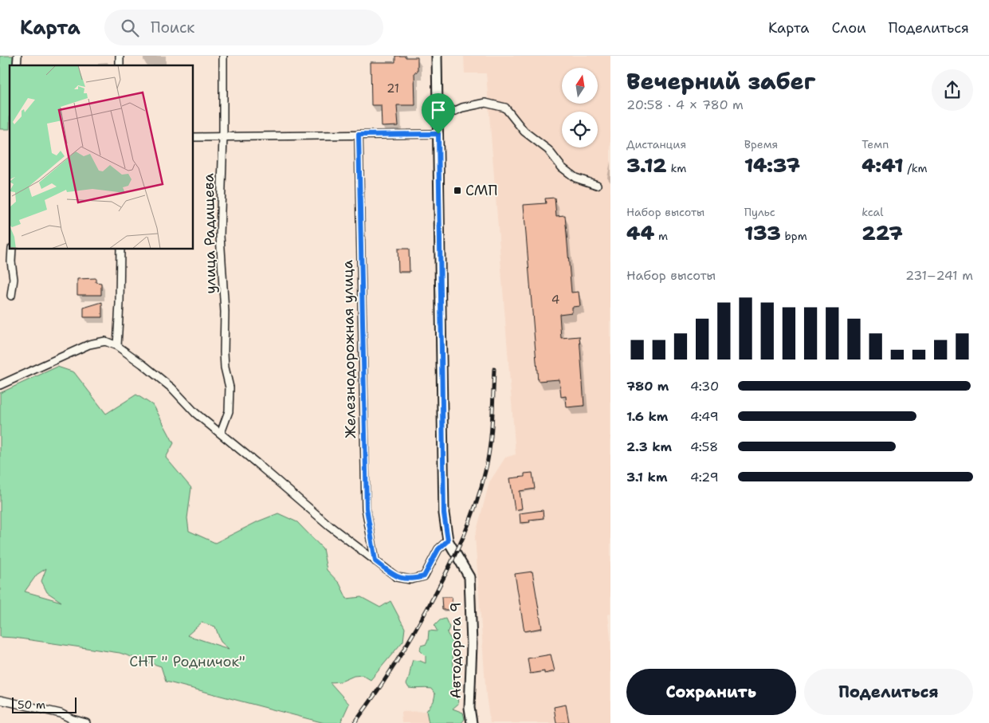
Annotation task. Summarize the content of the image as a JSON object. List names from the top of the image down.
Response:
{
  "streets": {
    "street": ["улица Радищева", "Железнодорожная улица", "Автодорога 9"]
  },
  "parks": ["СНТ \" Родничок\""],
  "places": {
    "transit": ["СМП"]
  },
  "house_numbers": ["21", "4"],
  "scale_bar": "50 m",
  "north": "top",
  "page": {
    "header": "Карта",
    "search": "Поиск",
    "nav": ["Карта", "Слои", "Поделиться"],
    "heading": ["Вечерний забег", "20:58 · 4 × 780 m"],
    "stats": [
      ["Дистанция", "3.12 km"],
      ["Время", "14:37"],
      ["Темп", "4:41 /km"],
      ["Набор высоты", "44 m"],
      ["Пульс", "133 bpm"],
      ["kcal", "227"]
    ],
    "chart": ["Набор высоты", "231–241 m"],
    "list": [
      {
        "name": "780 m",
        "note": "4:30"
      },
      {
        "name": "1.6 km",
        "note": "4:49"
      },
      {
        "name": "2.3 km",
        "note": "4:58"
      },
      {
        "name": "3.1 km",
        "note": "4:29"
      }
    ],
    "buttons": ["Сохранить", "Поделиться"],
    "scale": "50 m"
  }
}
